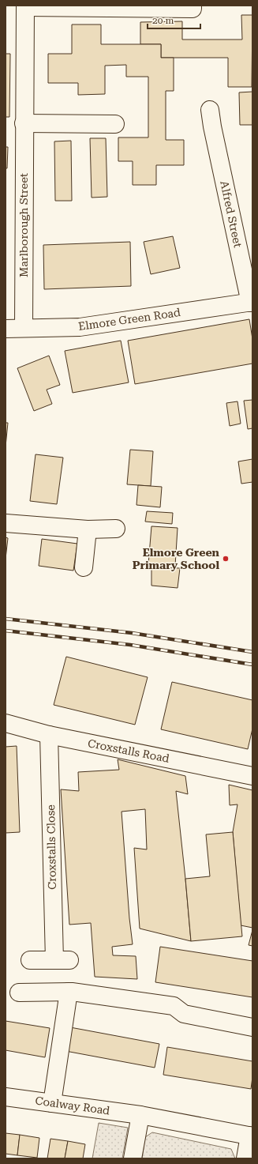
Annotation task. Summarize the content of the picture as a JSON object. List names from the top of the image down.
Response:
{
  "streets": {
    "street": [
      "Alfred Street",
      "Marlborough Street",
      "Elmore Green Road",
      "Croxstalls Road",
      "Croxstalls Close",
      "Coalway Road"
    ]
  },
  "crossings": [
    ["Alfred Street", "Elmore Green Road"],
    ["Marlborough Street", "Elmore Green Road"],
    ["Croxstalls Road", "Croxstalls Close"]
  ],
  "places": ["Elmore Green Primary School"],
  "scale_bar": "20 m"
}
